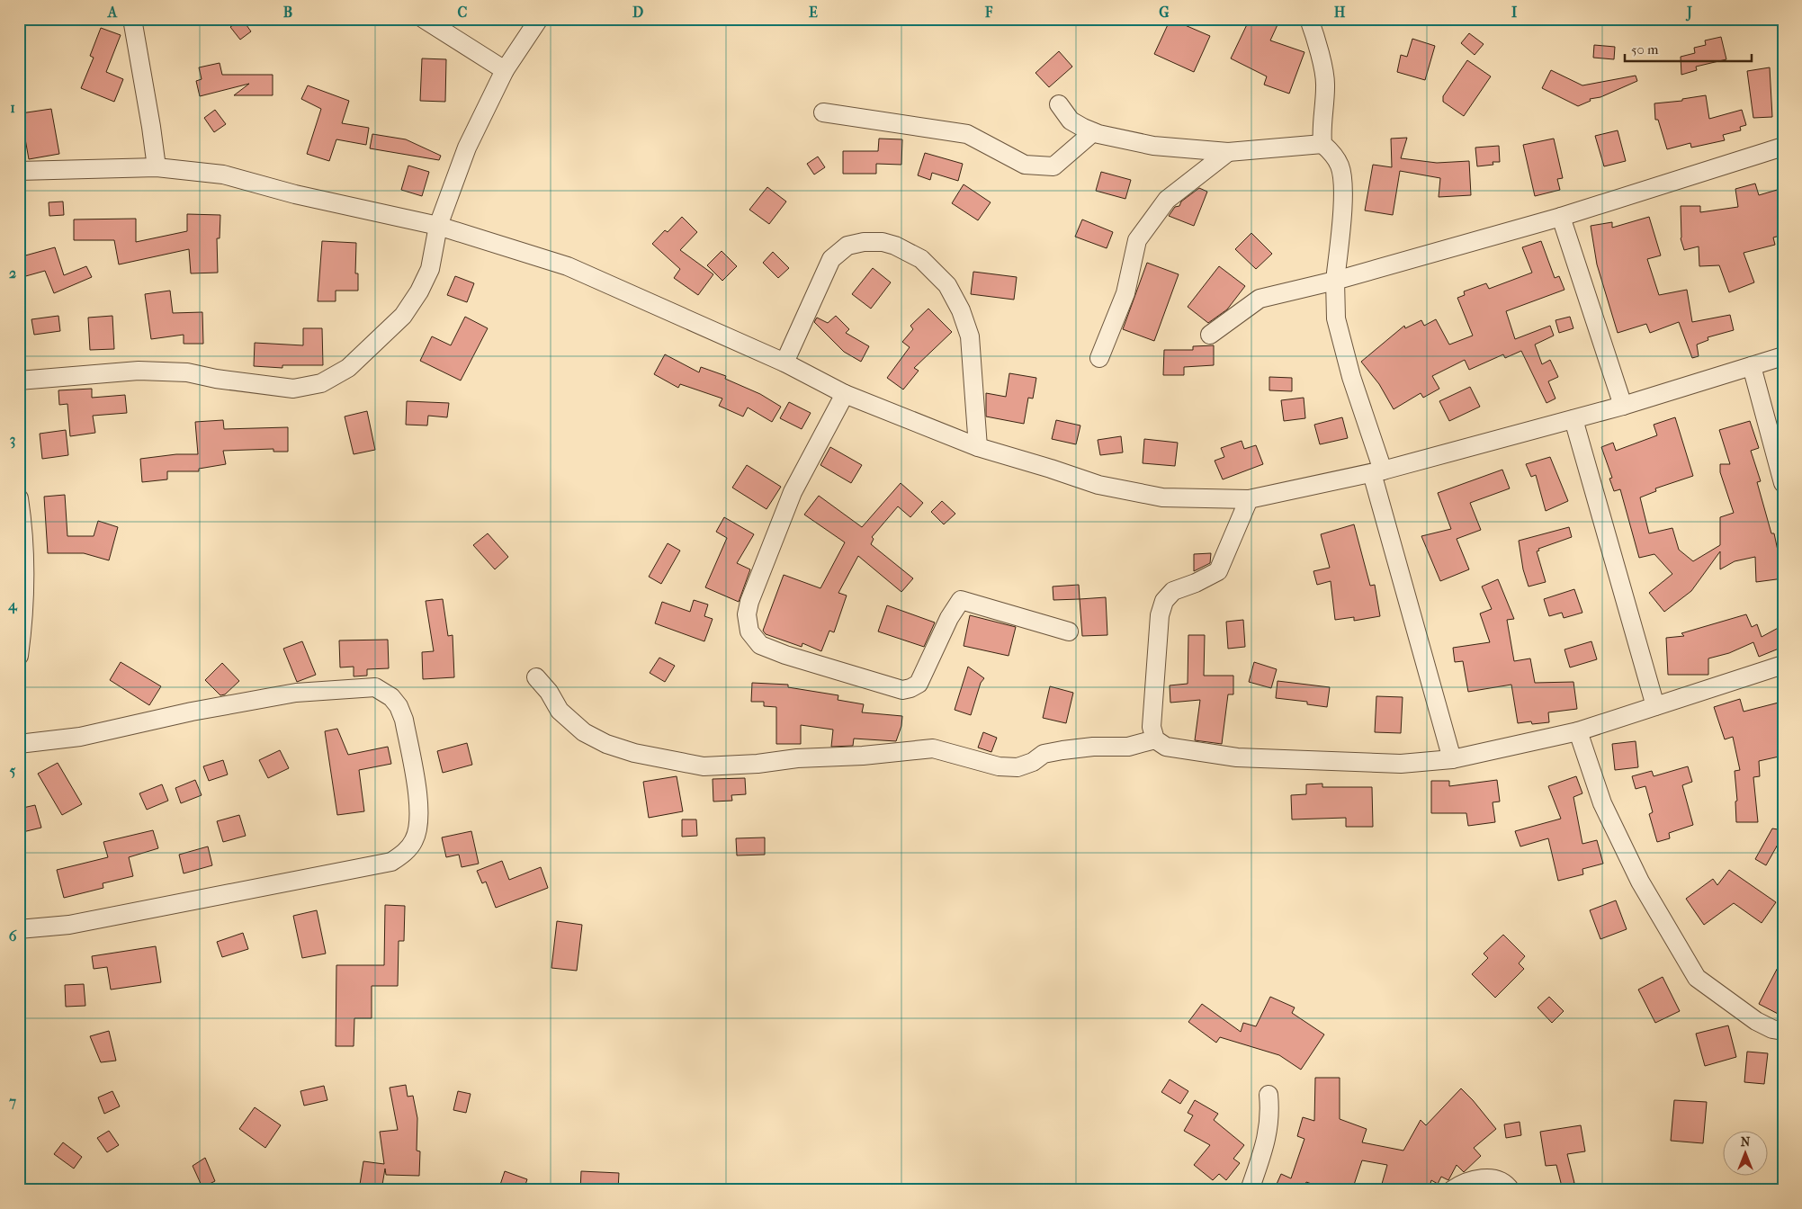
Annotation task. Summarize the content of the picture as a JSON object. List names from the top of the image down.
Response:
{
  "scale_bar": "50 m",
  "north": "top",
  "grid": {
    "columns": [
      "A",
      "B",
      "C",
      "D",
      "E",
      "F",
      "G",
      "H",
      "I",
      "J"
    ],
    "rows": [
      "1",
      "2",
      "3",
      "4",
      "5",
      "6",
      "7"
    ]
  }
}
